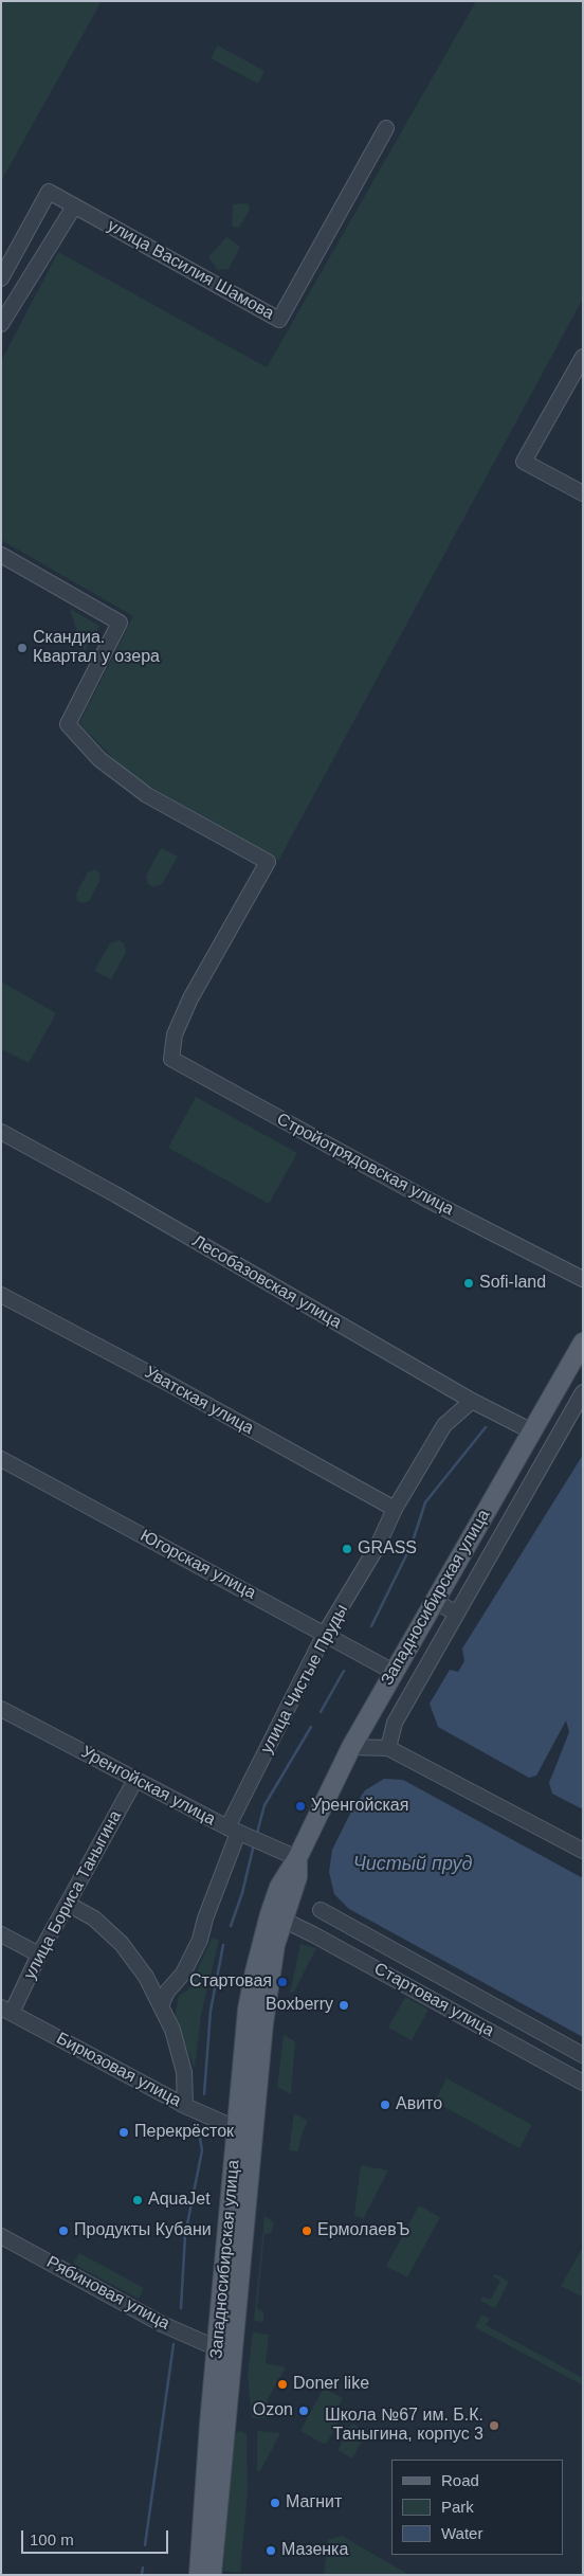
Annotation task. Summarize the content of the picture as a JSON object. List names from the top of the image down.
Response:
{
  "streets": {
    "main road": ["Западносибирская улица"],
    "street": [
      "улица Василия Шамова",
      "Стройотрядовская улица",
      "Лесобазовская улица",
      "Уватская улица",
      "Югорская улица",
      "улица Чистые Пруды",
      "Уренгойская улица",
      "улица Бориса Таныгина",
      "Стартовая улица",
      "Бирюзовая улица",
      "Рябиновая улица"
    ]
  },
  "crossings": [
    ["Лесобазовская улица", "Западносибирская улица"],
    ["Лесобазовская улица", "улица Чистые Пруды"],
    ["Уватская улица", "улица Чистые Пруды"],
    ["Югорская улица", "Западносибирская улица"],
    ["Югорская улица", "улица Чистые Пруды"],
    ["Западносибирская улица", "Уренгойская улица"],
    ["Западносибирская улица", "Стартовая улица"],
    ["Западносибирская улица", "Бирюзовая улица"],
    ["Западносибирская улица", "Рябиновая улица"],
    ["улица Чистые Пруды", "Уренгойская улица"],
    ["Уренгойская улица", "улица Бориса Таныгина"],
    ["улица Бориса Таныгина", "Бирюзовая улица"]
  ],
  "water": ["Чистый пруд"],
  "places": [
    "Скандиа. Квартал у озера",
    "Sofi-land",
    "GRASS",
    "Уренгойская",
    "Стартовая",
    "Boxberry",
    "Авито",
    "Перекрёсток",
    "AquaJet",
    "Продукты Кубани",
    "ЕрмолаевЪ",
    "Doner like",
    "Ozon",
    "Школа №67 им. Б.К. Таныгина, корпус 3",
    "Магнит",
    "Мазенка"
  ],
  "legend": ["Road", "Park", "Water"],
  "scale_bar": "100 m"
}
